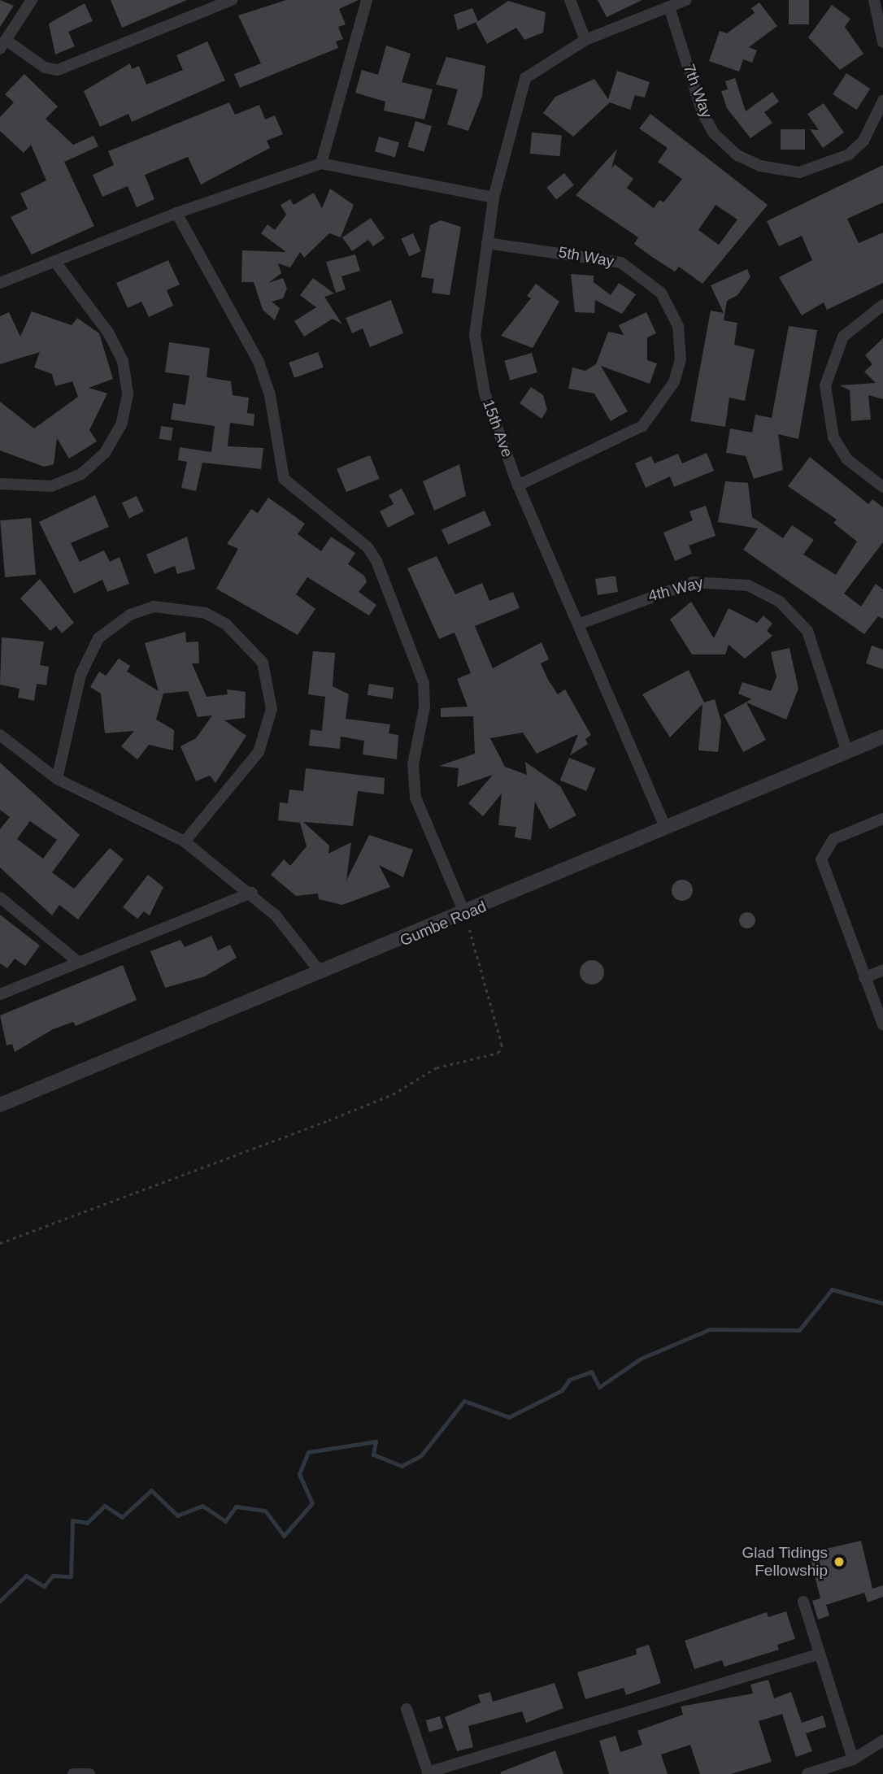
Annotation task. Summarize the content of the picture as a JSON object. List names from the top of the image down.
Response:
{
  "streets": {
    "street": [
      "7th Way",
      "5th Way",
      "15th Ave",
      "4th Way",
      "Gumbe Road"
    ]
  },
  "crossings": [
    ["7th Way", "15th Ave"],
    ["5th Way", "15th Ave"],
    ["15th Ave", "4th Way"],
    ["15th Ave", "Gumbe Road"],
    ["4th Way", "Gumbe Road"]
  ],
  "places": ["Glad Tidings Fellowship"]
}
